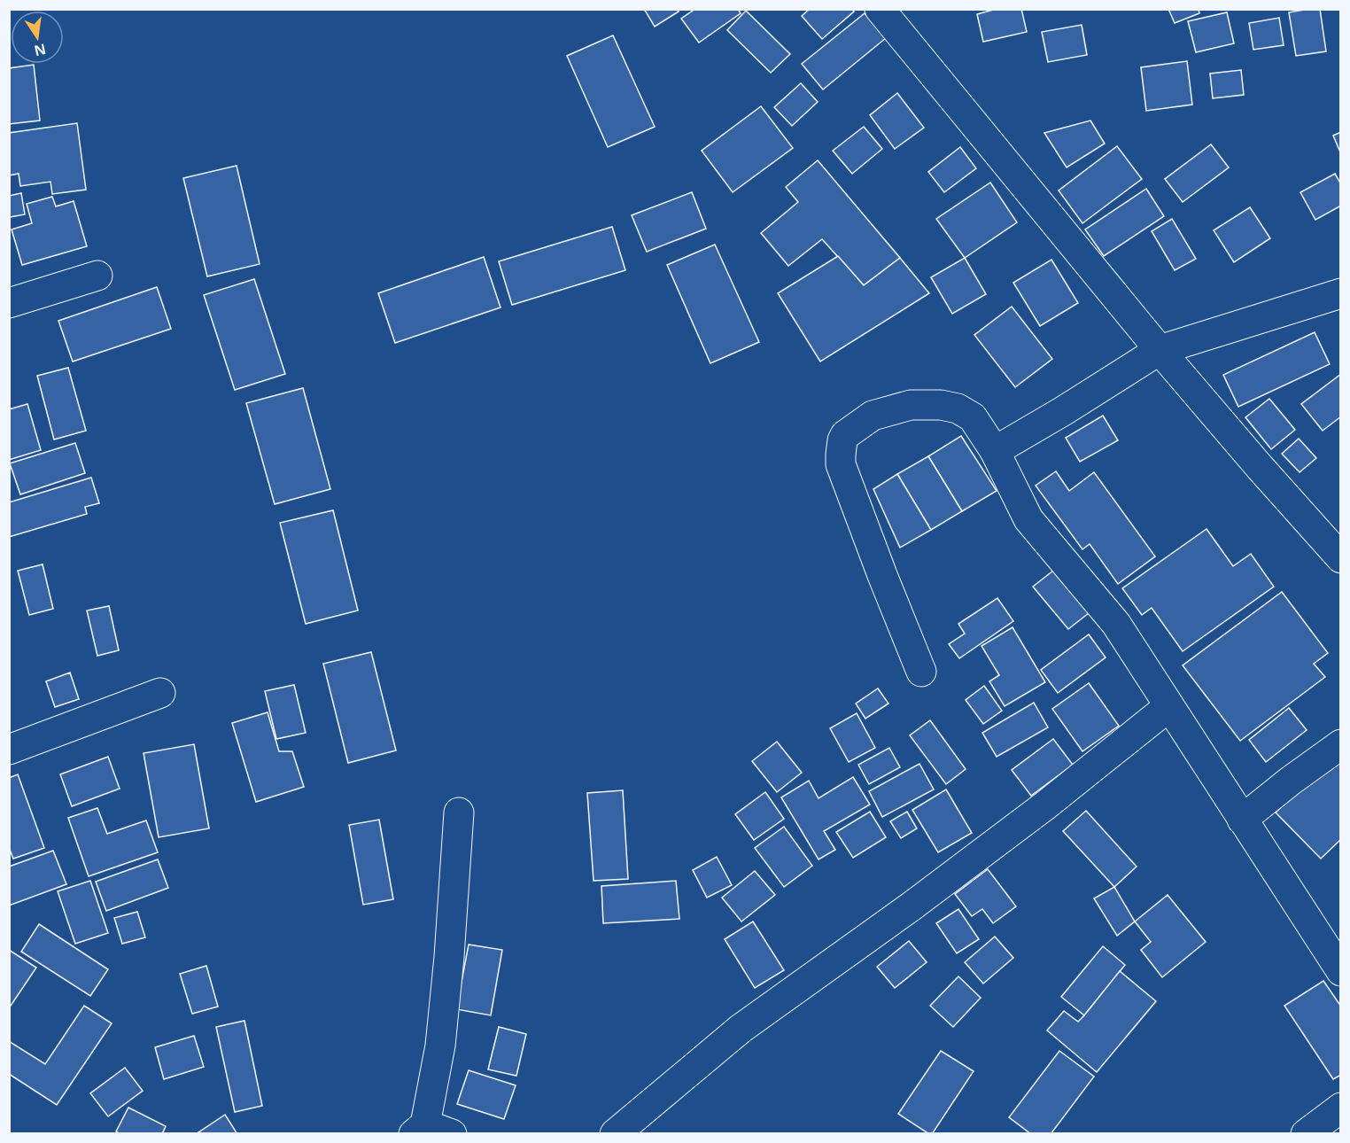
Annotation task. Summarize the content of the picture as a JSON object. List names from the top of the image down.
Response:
{
  "north": "bottom"
}
